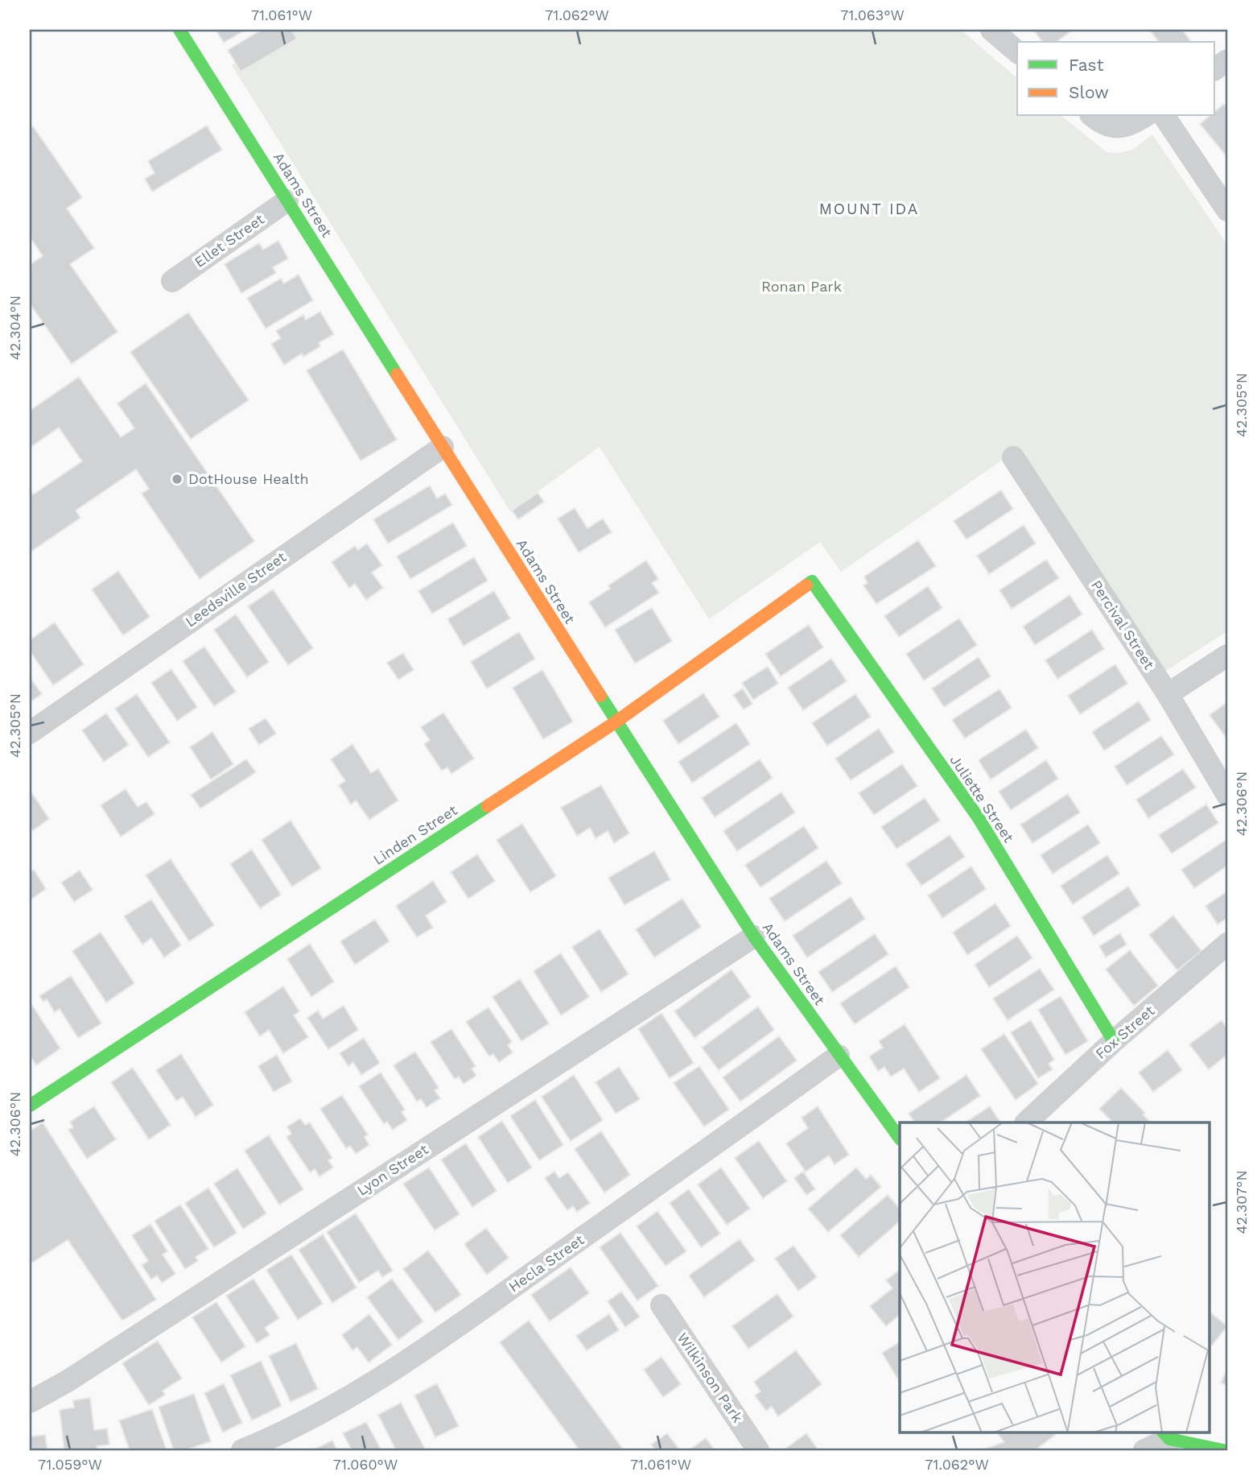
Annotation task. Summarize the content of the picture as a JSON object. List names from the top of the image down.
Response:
{
  "streets": {
    "street": [
      "Adams Street",
      "Ellet Street",
      "Leedsville Street",
      "Percival Street",
      "Juliette Street",
      "Linden Street",
      "Fox Street",
      "Lyon Street",
      "Hecla Street",
      "Wilkinson Park"
    ]
  },
  "crossings": [
    ["Adams Street", "Ellet Street"],
    ["Adams Street", "Leedsville Street"],
    ["Adams Street", "Linden Street"],
    ["Adams Street", "Lyon Street"],
    ["Adams Street", "Hecla Street"],
    ["Juliette Street", "Linden Street"],
    ["Juliette Street", "Fox Street"]
  ],
  "districts": ["MOUNT IDA"],
  "parks": ["Ronan Park"],
  "places": ["DotHouse Health"],
  "legend": ["Fast", "Slow"],
  "coordinates": [
    "71.061°W",
    "71.062°W",
    "71.063°W",
    "42.304°N",
    "42.305°N",
    "42.306°N",
    "42.307°N",
    "71.059°W",
    "71.060°W"
  ]
}
